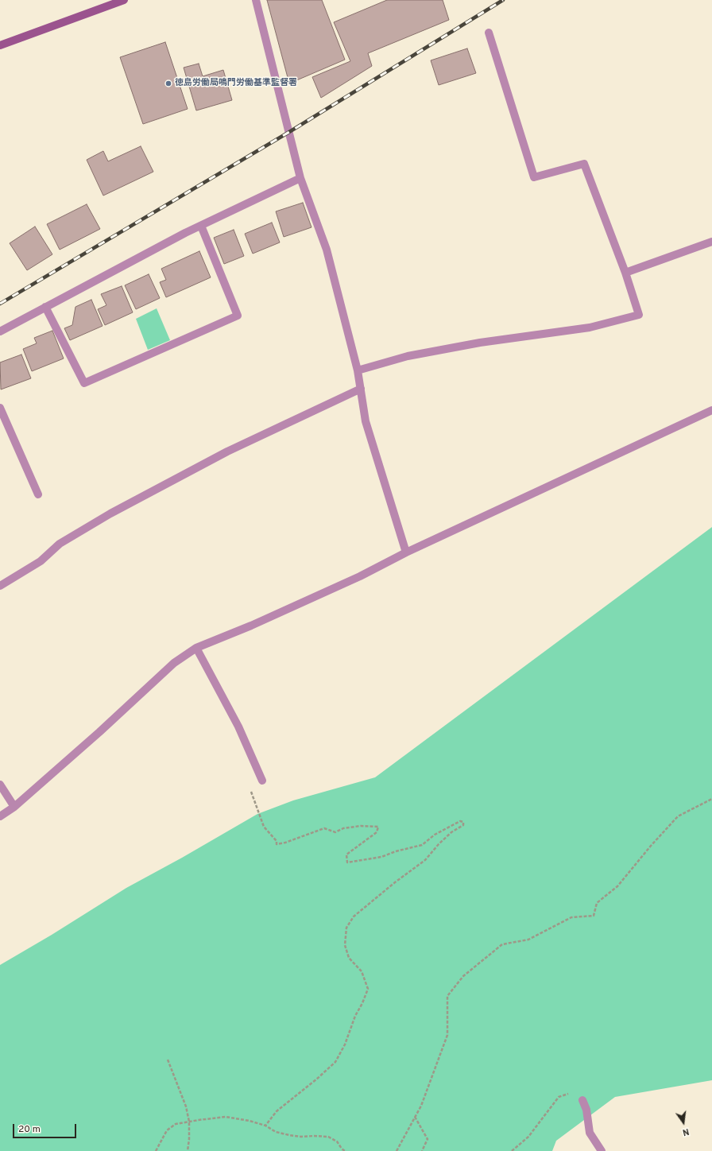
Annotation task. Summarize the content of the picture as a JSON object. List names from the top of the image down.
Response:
{
  "places": ["徳島労働局鳴門労働基準監督署"],
  "scale_bar": "20 m",
  "north": "bottom"
}
